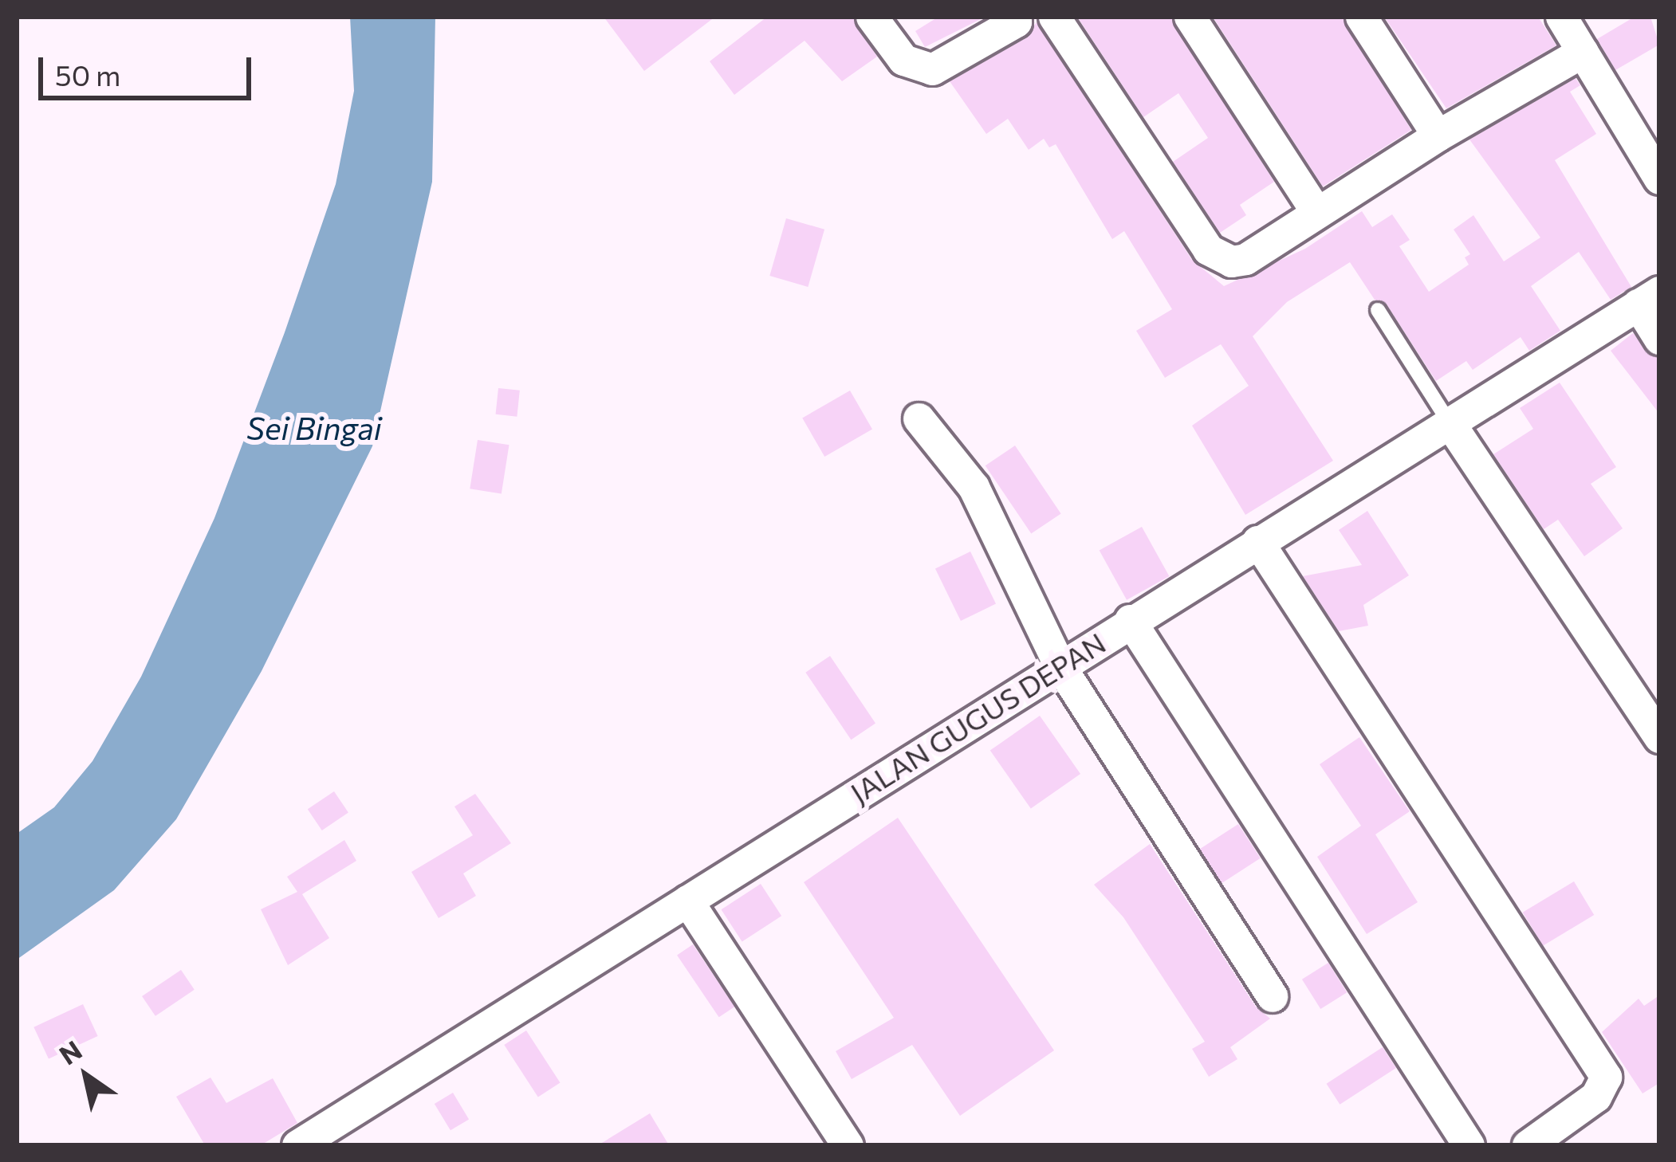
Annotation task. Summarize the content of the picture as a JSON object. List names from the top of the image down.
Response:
{
  "streets": {
    "street": ["JALAN GUGUS DEPAN"]
  },
  "water": ["Sei Bingai"],
  "scale_bar": "50 m",
  "north": "top left"
}
